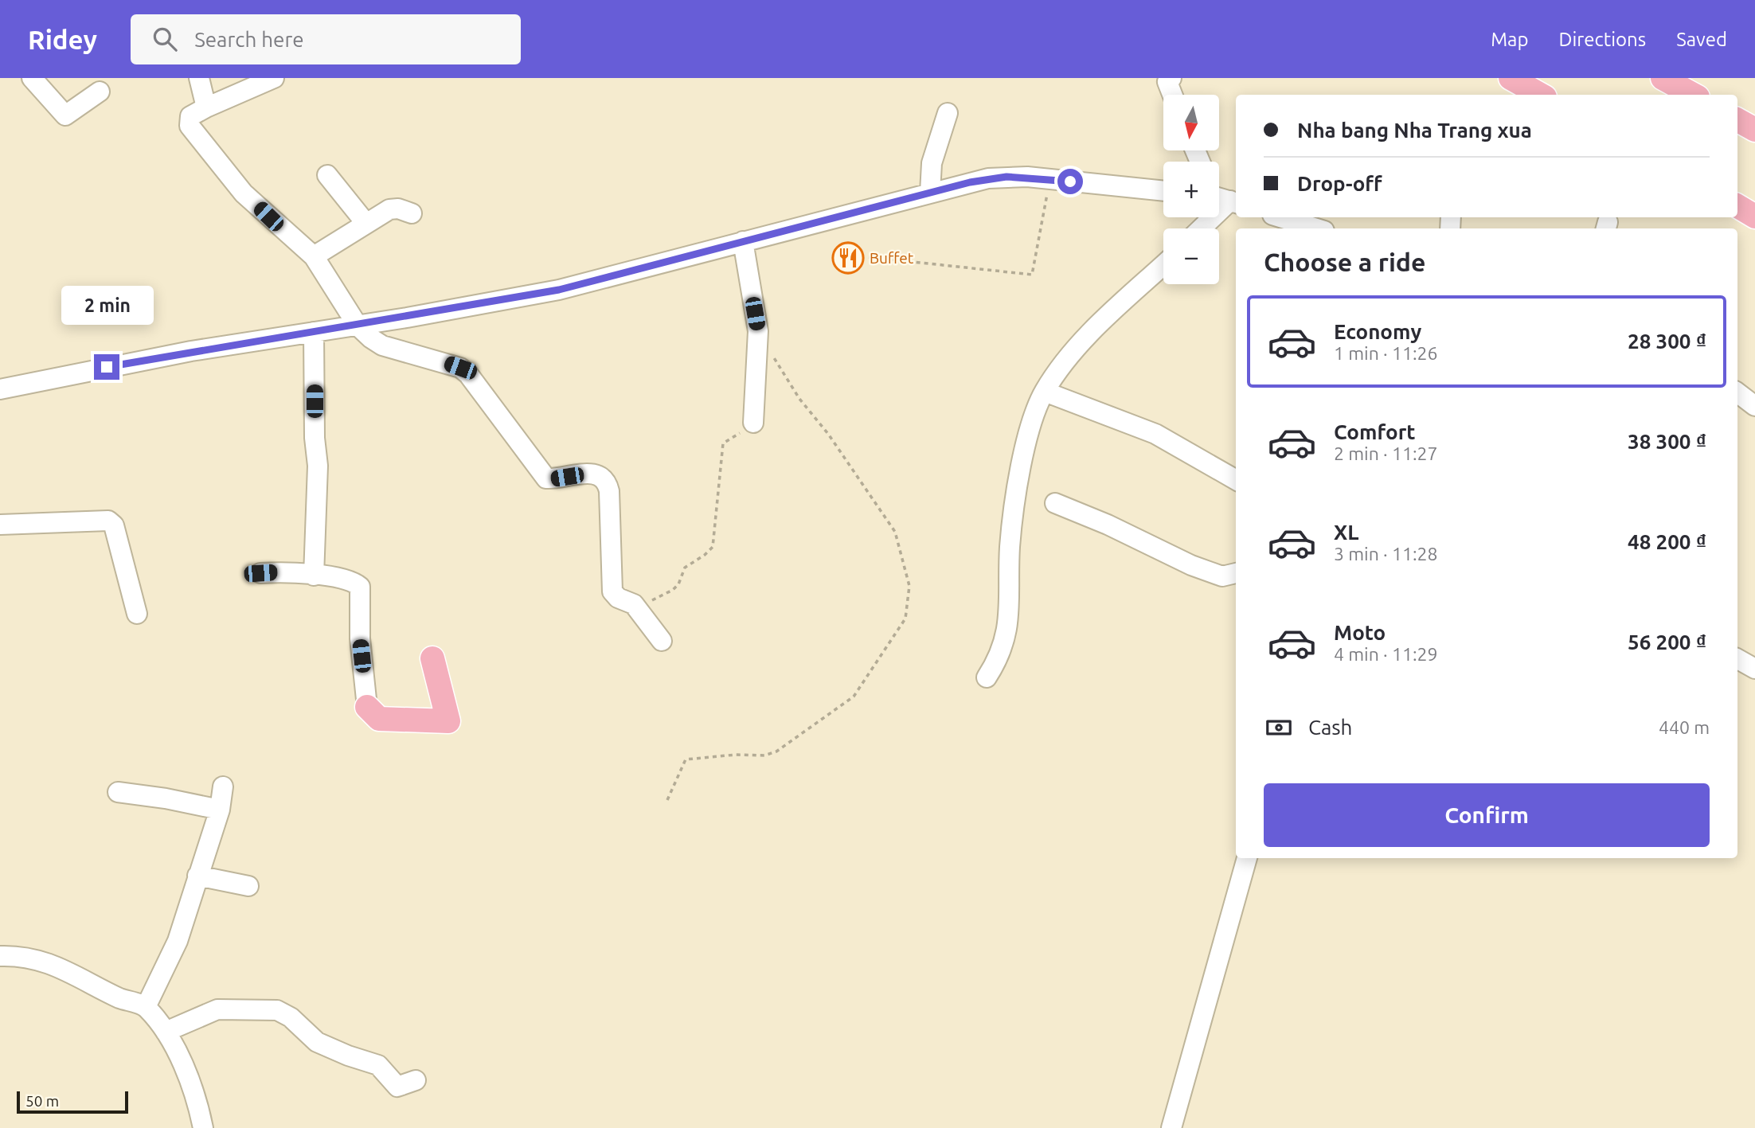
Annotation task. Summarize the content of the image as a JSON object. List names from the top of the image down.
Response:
{
  "places": {
    "restaurant": ["Buffet"]
  },
  "scale_bar": "50 m",
  "north": "bottom",
  "page": {
    "header": "Ridey",
    "search": "Search here",
    "nav": ["Map", "Directions", "Saved"],
    "map_buttons": ["+", "−"],
    "banner": ["Nha bang Nha Trang xua", "Drop-off"],
    "heading": "Choose a ride",
    "bubble": "2 min",
    "list": [
      {
        "name": "Economy",
        "note": "1 min · 11:26",
        "value": "28 300 ₫"
      },
      {
        "name": "Comfort",
        "note": "2 min · 11:27",
        "value": "38 300 ₫"
      },
      {
        "name": "XL",
        "note": "3 min · 11:28",
        "value": "48 200 ₫"
      },
      {
        "name": "Moto",
        "note": "4 min · 11:29",
        "value": "56 200 ₫"
      }
    ],
    "pay": ["Cash", "440 m"],
    "buttons": "Confirm",
    "scale": "50 m"
  }
}
